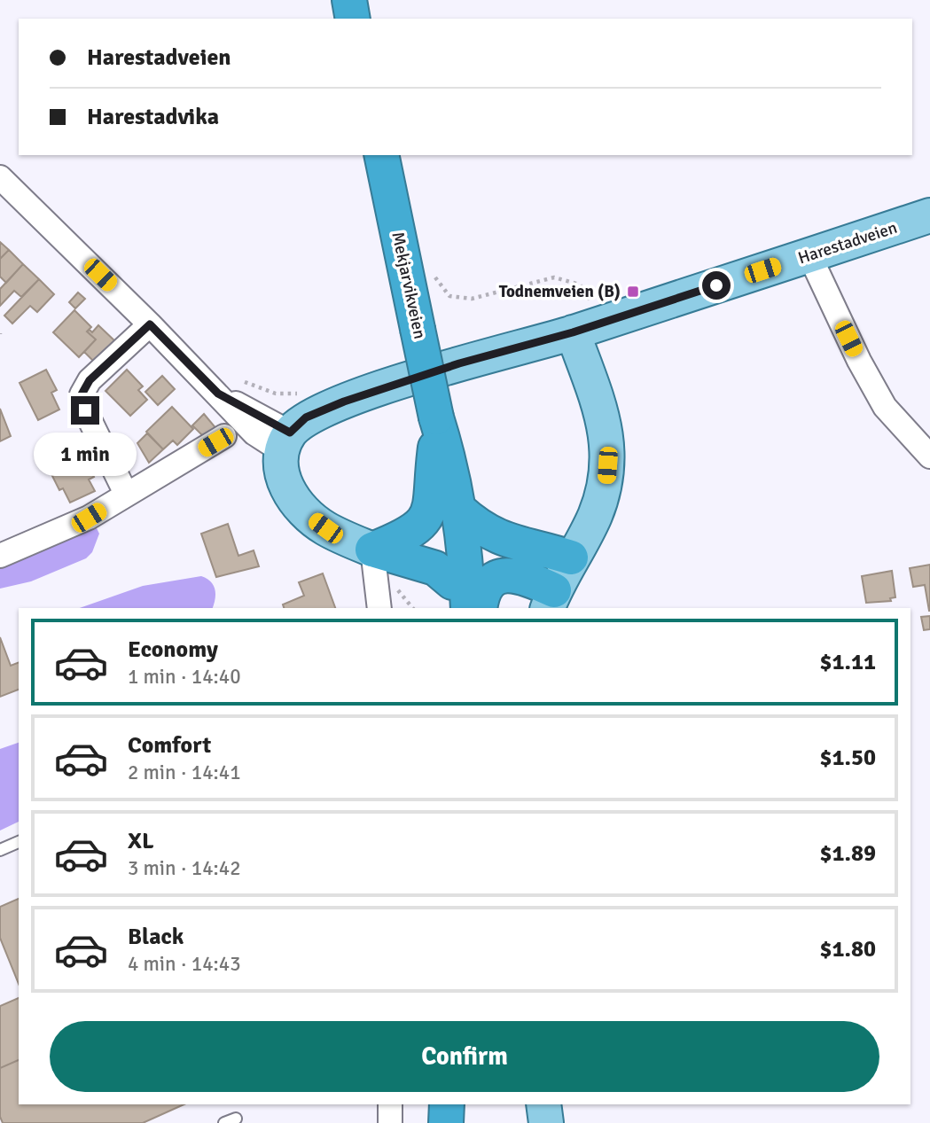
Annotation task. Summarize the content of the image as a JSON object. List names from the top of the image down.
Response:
{
  "streets": {
    "highway": ["Mekjarvikveien"],
    "main road": ["Harestadveien"]
  },
  "places": {
    "transit": ["Todnemveien (B)"]
  },
  "page": {
    "banner": ["Harestadveien", "Harestadvika"],
    "bubble": "1 min",
    "list": [
      {
        "name": "Economy",
        "note": "1 min · 14:40",
        "value": "$1.11"
      },
      {
        "name": "Comfort",
        "note": "2 min · 14:41",
        "value": "$1.50"
      },
      {
        "name": "XL",
        "note": "3 min · 14:42",
        "value": "$1.89"
      },
      {
        "name": "Black",
        "note": "4 min · 14:43",
        "value": "$1.80"
      }
    ],
    "buttons": "Confirm"
  }
}
